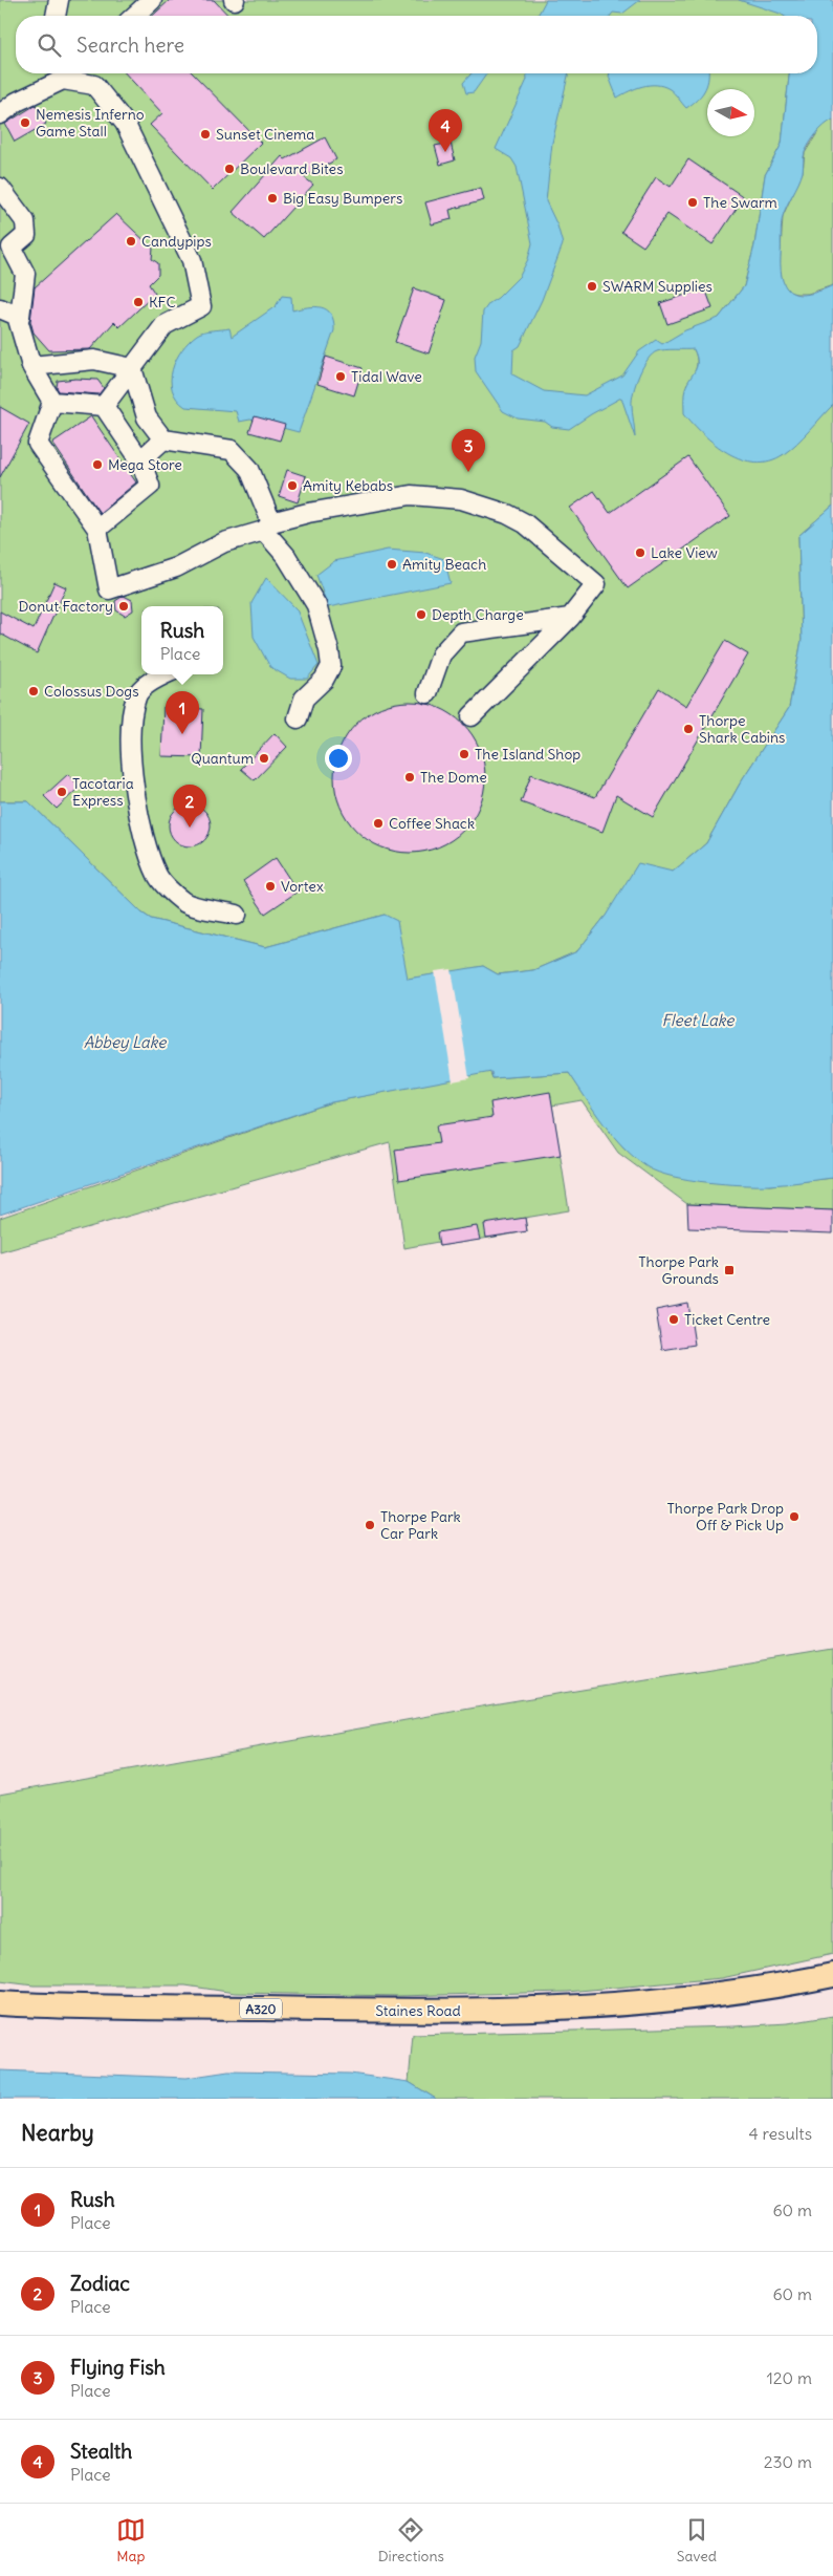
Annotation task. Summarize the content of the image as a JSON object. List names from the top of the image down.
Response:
{
  "streets": {
    "main road": ["A320", "Staines Road"]
  },
  "water": ["Fleet Lake", "Abbey Lake"],
  "places": {
    "other": [
      "Nemesis Inferno Game Stall",
      "Sunset Cinema",
      "Boulevard Bites",
      "Big Easy Bumpers",
      "The Swarm",
      "Candypips",
      "SWARM Supplies",
      "KFC",
      "Tidal Wave",
      "Mega Store",
      "Amity Kebabs",
      "Lake View",
      "Amity Beach",
      "Donut Factory",
      "Depth Charge",
      "Colossus Dogs",
      "Thorpe Shark Cabins",
      "The Island Shop",
      "Quantum",
      "The Dome",
      "Tacotaria Express",
      "Coffee Shack",
      "Vortex",
      "Ticket Centre",
      "Thorpe Park Drop Off & Pick Up",
      "Thorpe Park Car Park"
    ],
    "transit": ["Thorpe Park Grounds"]
  },
  "north": "right",
  "page": {
    "search": "Search here",
    "pins": [
      "4",
      "3",
      "1",
      "2"
    ],
    "popup": ["Rush", "Place"],
    "heading": ["Nearby", "4 results"],
    "list": [
      {
        "mark": "1",
        "name": "Rush",
        "note": "Place",
        "value": "60 m"
      },
      {
        "mark": "2",
        "name": "Zodiac",
        "note": "Place",
        "value": "60 m"
      },
      {
        "mark": "3",
        "name": "Flying Fish",
        "note": "Place",
        "value": "120 m"
      },
      {
        "mark": "4",
        "name": "Stealth",
        "note": "Place",
        "value": "230 m"
      }
    ],
    "nav": ["Map", "Directions", "Saved"]
  }
}
